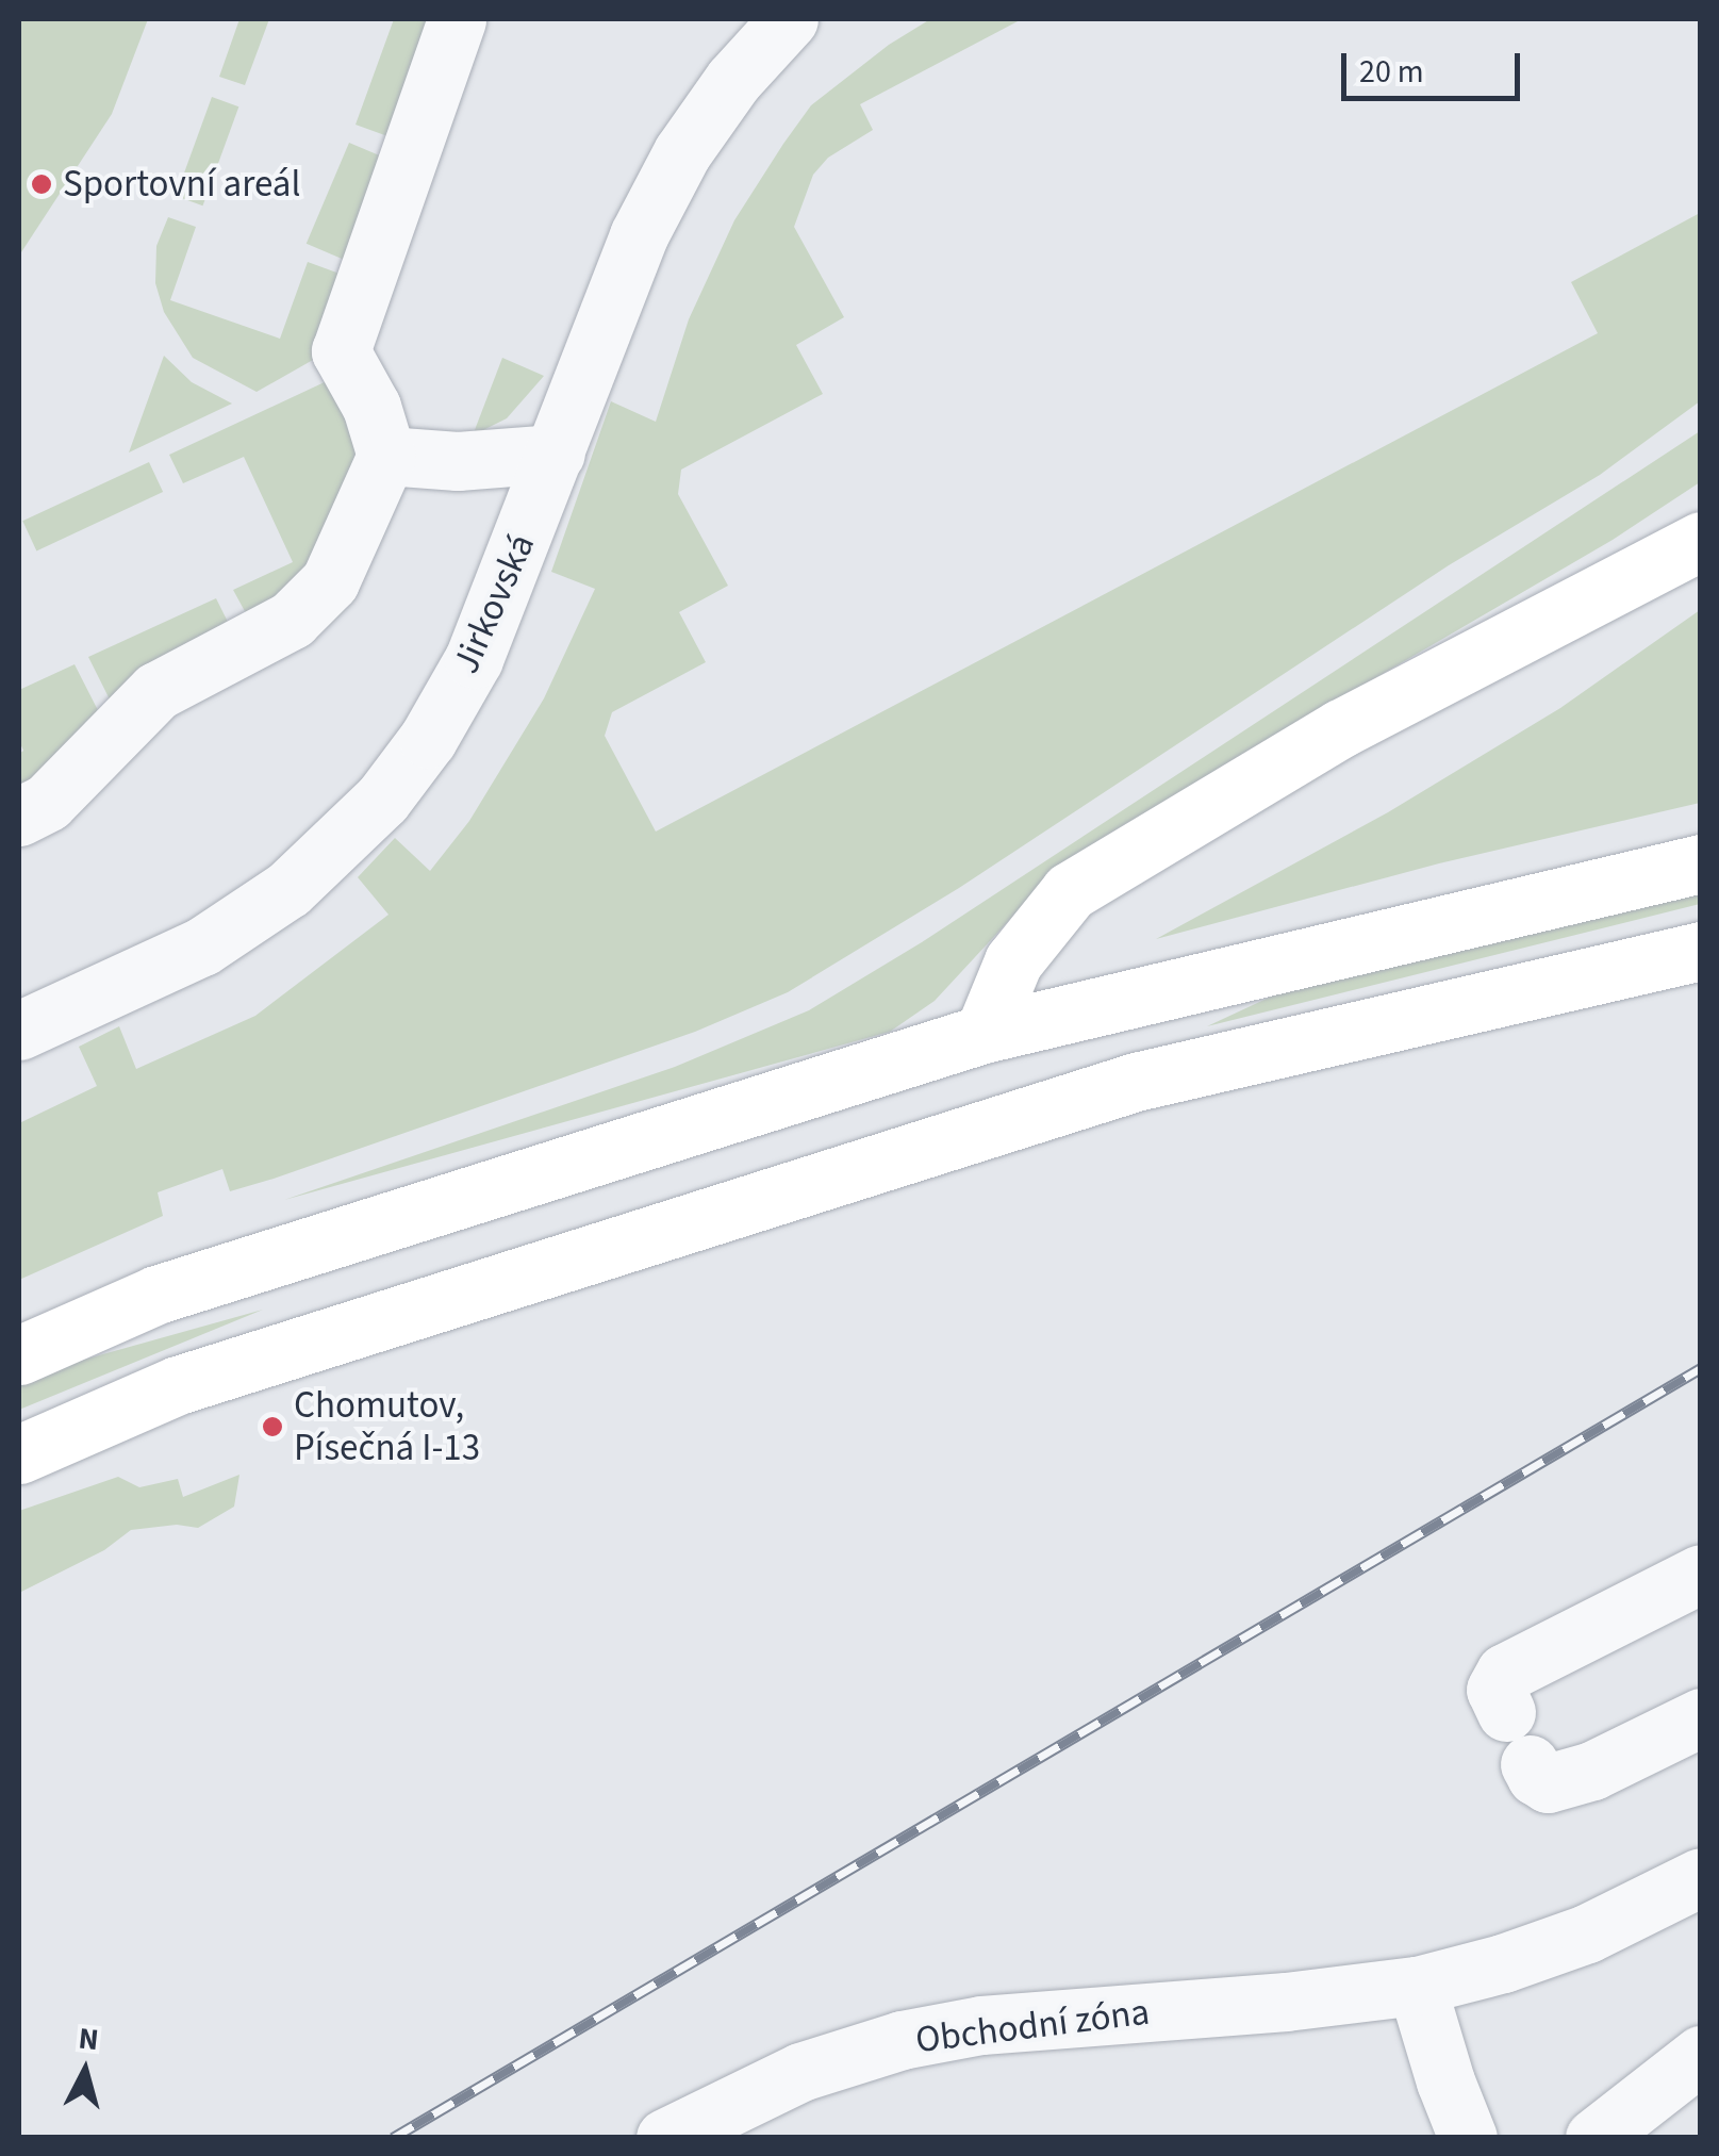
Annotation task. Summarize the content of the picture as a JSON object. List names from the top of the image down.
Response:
{
  "streets": {
    "street": ["Jirkovská", "Obchodní zóna"]
  },
  "places": ["Sportovní areál", "Chomutov, Písečná I-13"],
  "scale_bar": "20 m",
  "north": "top"
}
